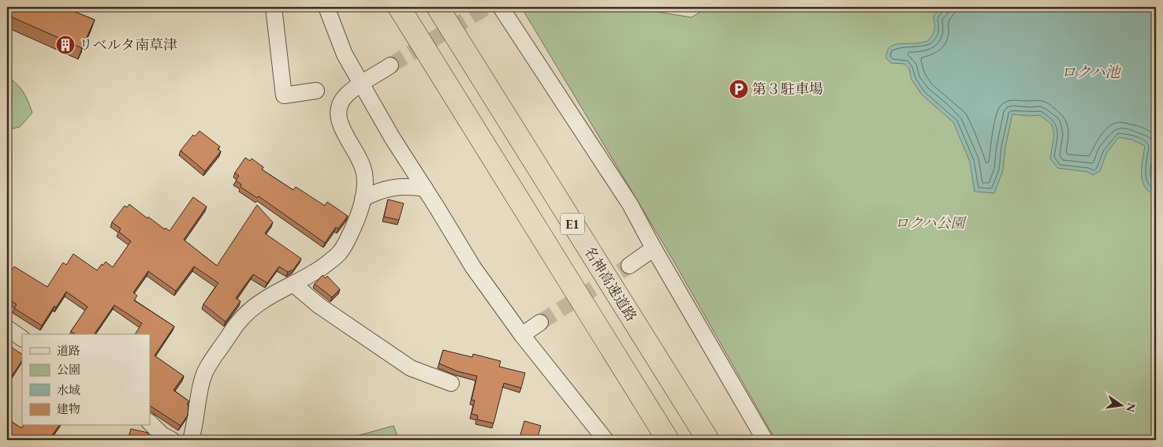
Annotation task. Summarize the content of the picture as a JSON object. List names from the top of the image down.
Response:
{
  "streets": {
    "highway": ["E1", "名神高速道路"]
  },
  "water": ["ロクハ池"],
  "parks": ["ロクハ公園"],
  "places": {
    "building": ["リベルタ南草津"],
    "parking": ["第３駐車場"]
  },
  "legend": [
    "道路",
    "公園",
    "水域",
    "建物"
  ],
  "north": "right"
}
